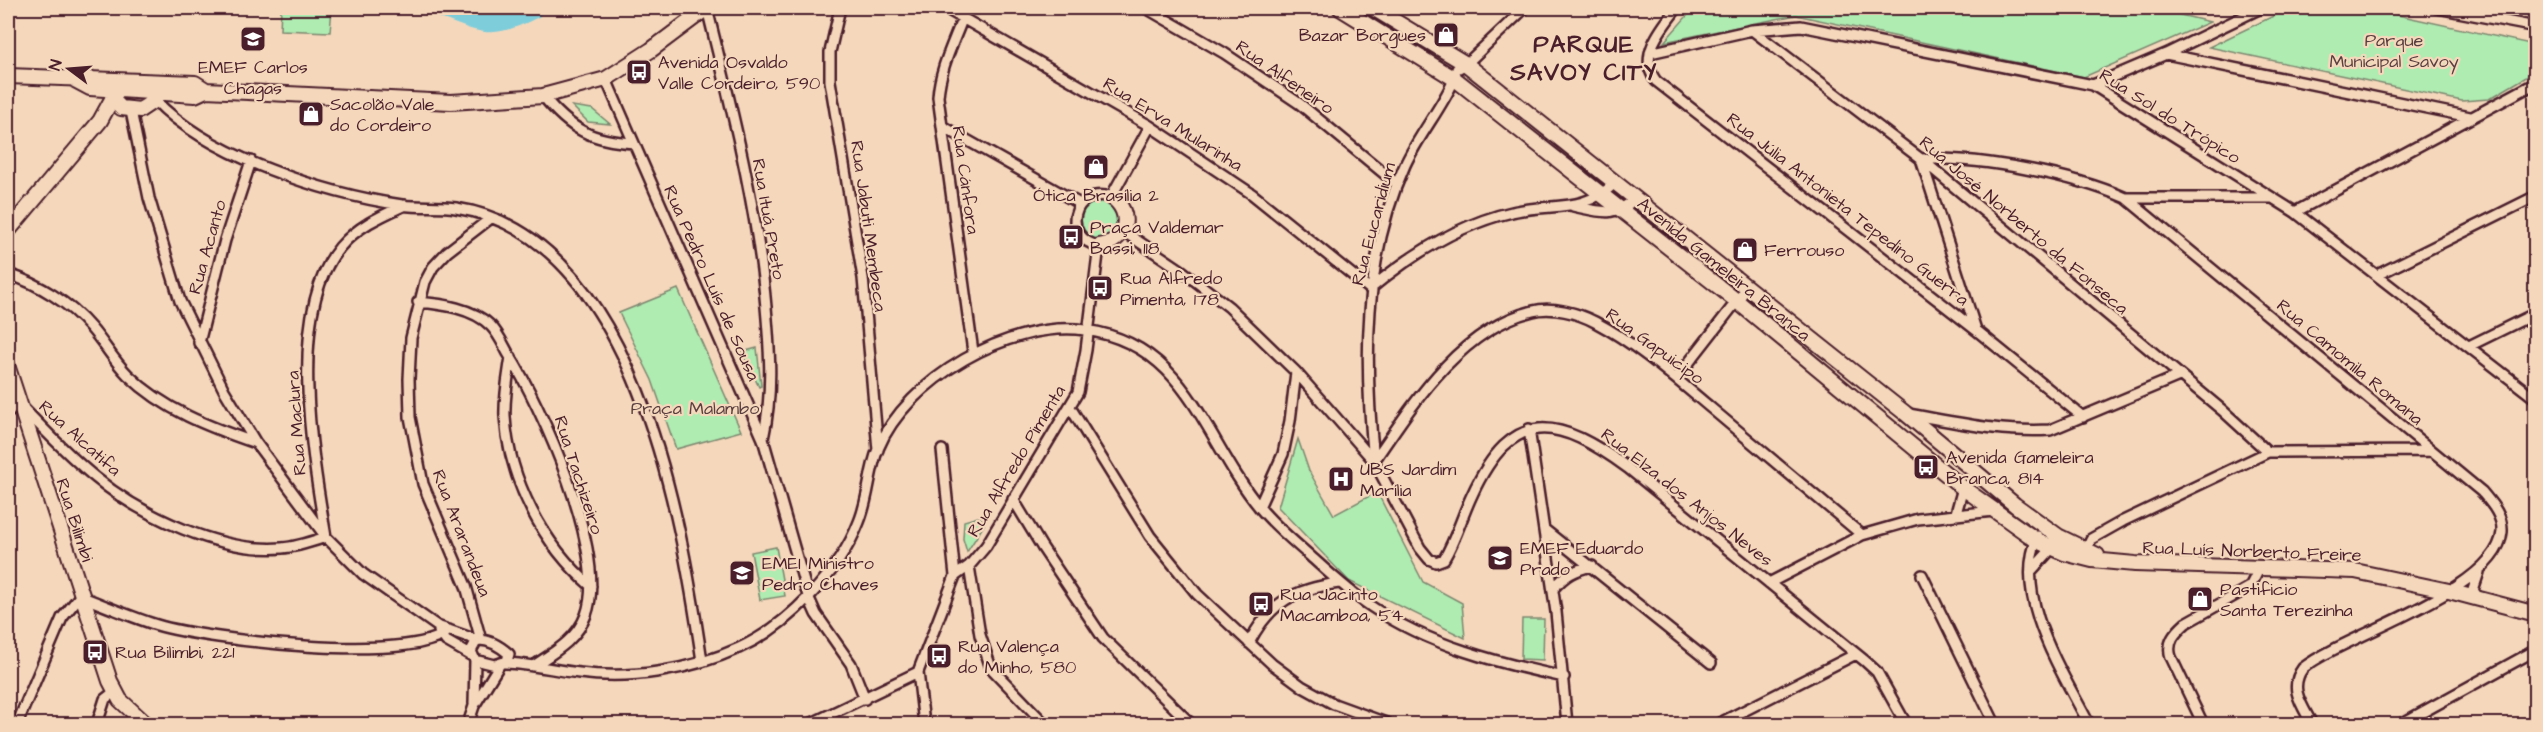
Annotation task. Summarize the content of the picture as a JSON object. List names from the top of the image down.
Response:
{
  "streets": {
    "main road": ["Avenida Gameleira Branca", "Rua Bilimbi", "Rua Luís Norberto Freire"],
    "street": [
      "Rua Alfeneiro",
      "Rua Sol do Trópico",
      "Rua Erva Mularinha",
      "Rua Cánfora",
      "Rua Júlia Antonieta Tepedino Guerra",
      "Rua Ituá Preto",
      "Rua Eucaridium",
      "Rua José Norberto da Fonseca",
      "Rua Jabuti Membeca",
      "Rua Acanto",
      "Rua Pedro Luís de Sousa",
      "Rua Gapuicipo",
      "Rua Camomila Romana",
      "Rua Maclura",
      "Rua Alcatifa",
      "Rua Alfredo Pimenta",
      "Rua Tachizeiro",
      "Rua Elza dos Anjos Neves",
      "Rua Ararandeua"
    ]
  },
  "crossings": [
    ["Rua Alfeneiro", "Rua Eucaridium"],
    ["Rua Sol do Trópico", "Rua Júlia Antonieta Tepedino Guerra"],
    ["Rua Sol do Trópico", "Rua José Norberto da Fonseca"],
    ["Rua Erva Mularinha", "Rua Cánfora"],
    ["Rua Erva Mularinha", "Rua Eucaridium"],
    ["Rua Ituá Preto", "Rua Pedro Luís de Sousa"],
    ["Rua Eucaridium", "Avenida Gameleira Branca"],
    ["Rua Eucaridium", "Rua Gapuicipo"],
    ["Avenida Gameleira Branca", "Rua Luís Norberto Freire"],
    ["Rua Camomila Romana", "Rua Luís Norberto Freire"],
    ["Rua Maclura", "Rua Alcatifa"],
    ["Rua Alcatifa", "Rua Bilimbi"],
    ["Rua Tachizeiro", "Rua Ararandeua"]
  ],
  "districts": ["PARQUE SAVOY CITY"],
  "parks": ["Parque Municipal Savoy", "Praça Malambo"],
  "places": {
    "shop": [
      "Bazar Borgues",
      "Sacolão Vale do Cordeiro",
      "Ótica Brasília 2",
      "Ferrouso",
      "Pastificio Santa Terezinha"
    ],
    "school or university": ["EMEF Carlos Chagas", "EMEF Eduardo Prado", "EMEI Ministro Pedro Chaves"],
    "bus stop": [
      "Avenida Osvaldo Valle Cordeiro, 590",
      "Praça Valdemar Bassi, 118",
      "Rua Alfredo Pimenta, 178",
      "Avenida Gameleira Branca, 814",
      "Rua Jacinto Macamboa, 54",
      "Rua Bilimbi, 221",
      "Rua Valença do Minho, 580"
    ],
    "hospital": ["UBS Jardim Marília"]
  },
  "north": "left"
}
